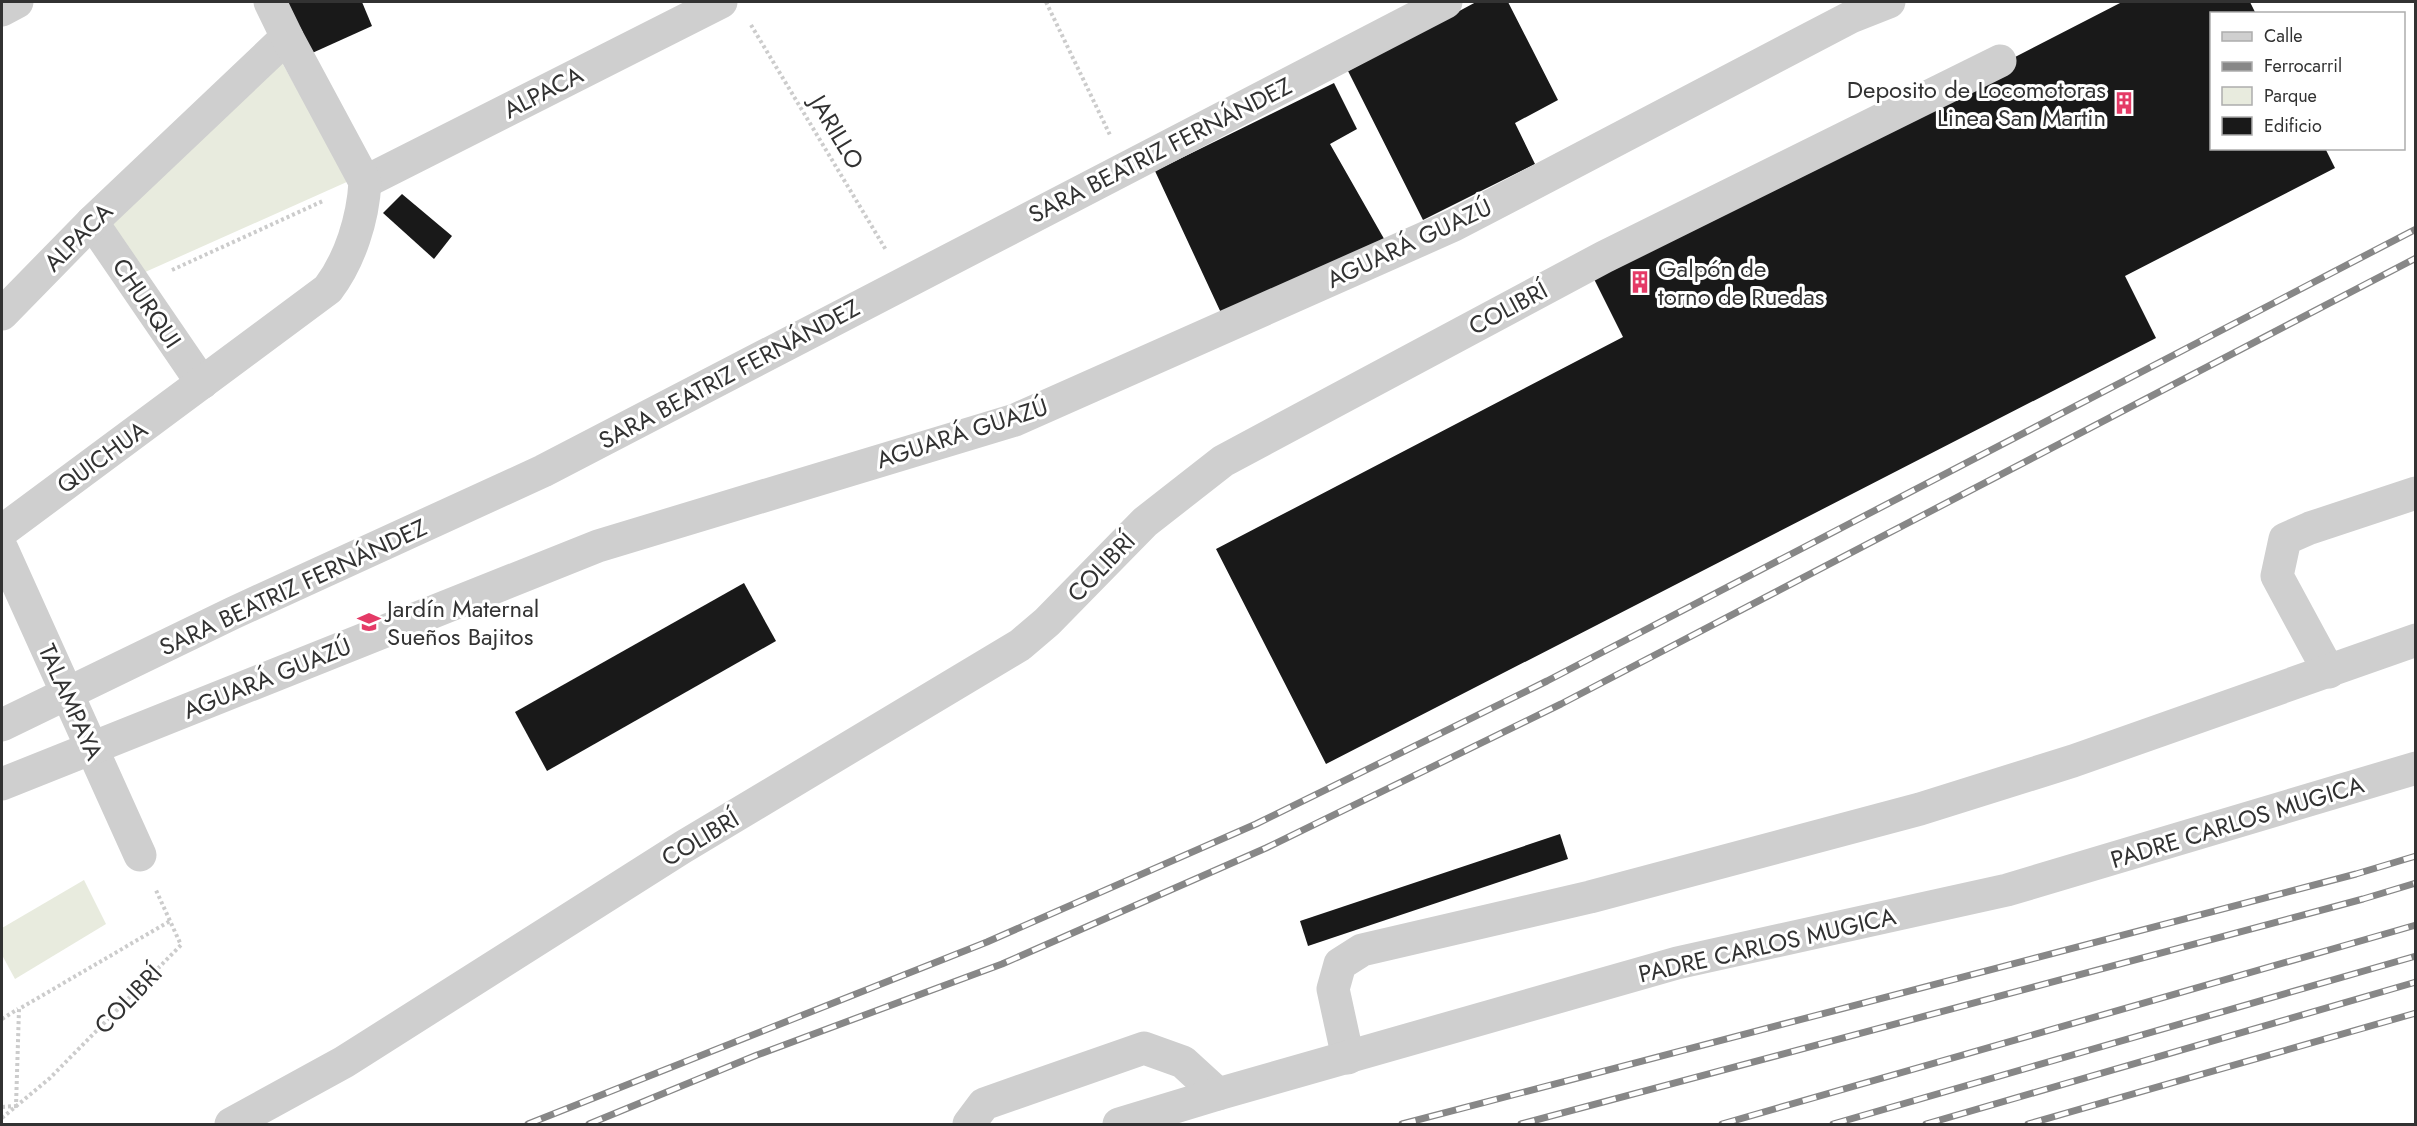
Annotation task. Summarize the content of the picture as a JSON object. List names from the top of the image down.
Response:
{
  "streets": {
    "street": [
      "ALPACA",
      "SARA BEATRIZ FERNÁNDEZ",
      "AGUARÁ GUAZÚ",
      "CHURQUI",
      "COLIBRÍ",
      "QUICHUA",
      "TALAMPAYA",
      "PADRE CARLOS MUGICA"
    ],
    "path": ["JARILLO"]
  },
  "crossings": [
    ["ALPACA", "CHURQUI"],
    ["ALPACA", "QUICHUA"],
    ["JARILLO", "SARA BEATRIZ FERNÁNDEZ"],
    ["SARA BEATRIZ FERNÁNDEZ", "TALAMPAYA"],
    ["AGUARÁ GUAZÚ", "TALAMPAYA"],
    ["CHURQUI", "QUICHUA"],
    ["COLIBRÍ", "TALAMPAYA"]
  ],
  "places": {
    "building": ["Deposito de Locomotoras Linea San Martin", "Galpón de torno de Ruedas"],
    "school or university": ["Jardín Maternal Sueños Bajitos"]
  },
  "legend": [
    "Calle",
    "Ferrocarril",
    "Parque",
    "Edificio"
  ]
}
